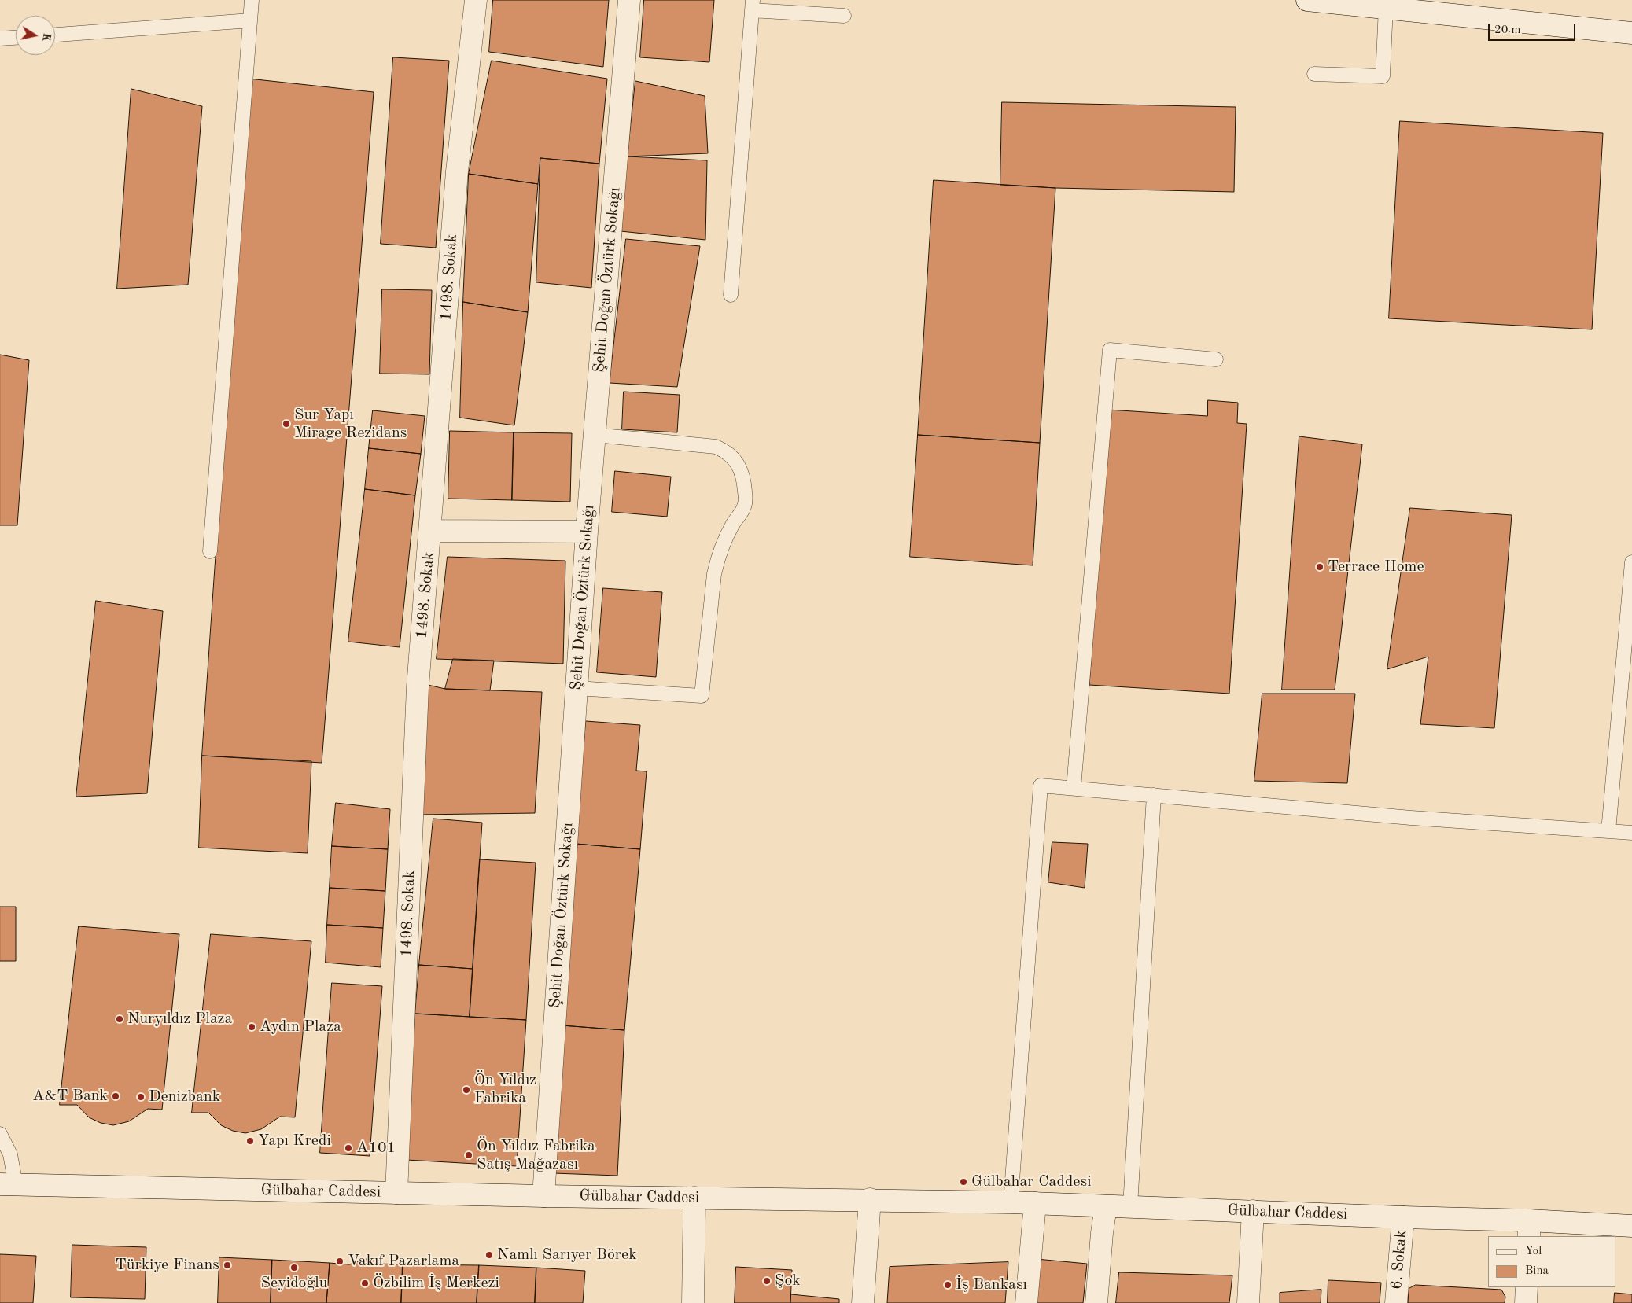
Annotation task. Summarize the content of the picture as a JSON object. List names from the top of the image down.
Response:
{
  "streets": {
    "street": [
      "1498. Sokak",
      "Şehit Doğan Öztürk Sokağı",
      "Gülbahar Caddesi",
      "6. Sokak"
    ]
  },
  "crossings": [
    ["1498. Sokak", "Gülbahar Caddesi"],
    ["Şehit Doğan Öztürk Sokağı", "Gülbahar Caddesi"],
    ["Gülbahar Caddesi", "6. Sokak"]
  ],
  "places": [
    "Sur Yapı Mirage Rezidans",
    "Terrace Home",
    "Nuryıldız Plaza",
    "Aydın Plaza",
    "Ön Yıldız Fabrika",
    "A&T Bank",
    "Denizbank",
    "Yapı Kredi",
    "A101",
    "Ön Yıldız Fabrika Satış Mağazası",
    "Gülbahar Caddesi",
    "Namlı Sarıyer Börek",
    "Vakıf Pazarlama",
    "Türkiye Finans",
    "Seyidoğlu",
    "Şok",
    "Özbilim İş Merkezi",
    "İş Bankası"
  ],
  "legend": ["Yol", "Bina"],
  "scale_bar": "20 m",
  "north": "right"
}
